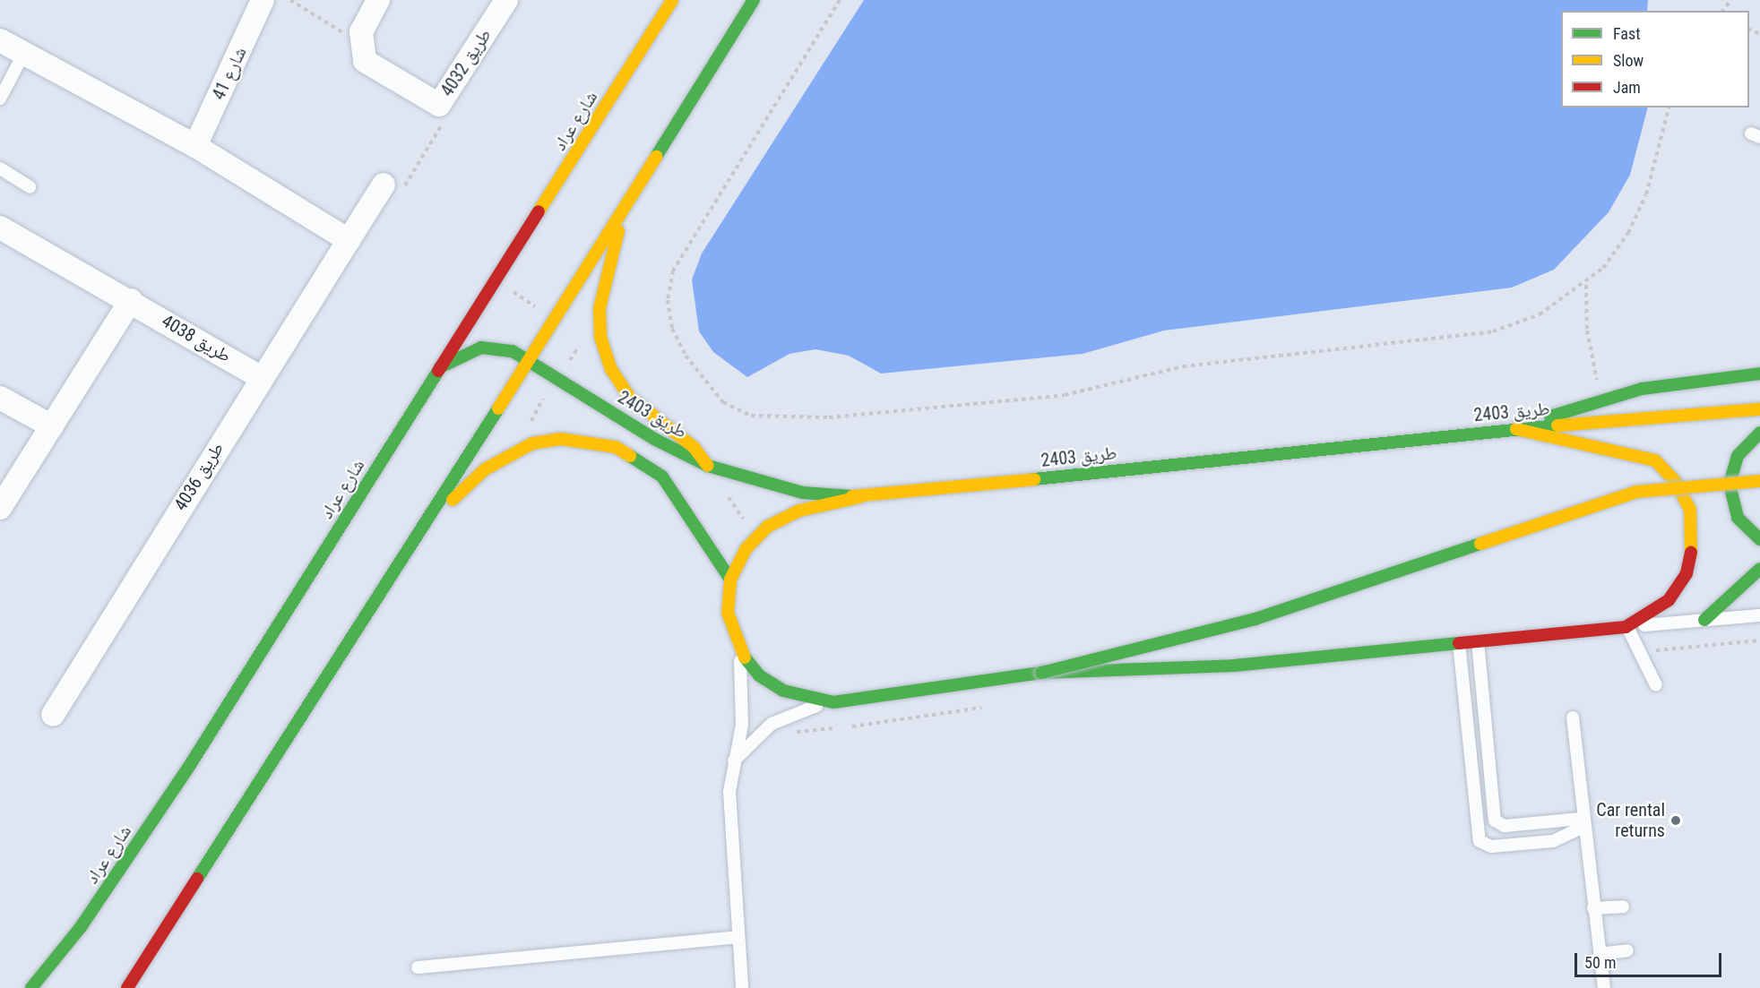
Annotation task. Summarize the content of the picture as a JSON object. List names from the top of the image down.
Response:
{
  "streets": {
    "main road": ["شارع عراد", "طريق 2403"],
    "street": [
      "طريق 4032",
      "شارع 41",
      "طريق 4038",
      "طريق 4036"
    ]
  },
  "crossings": [
    ["شارع عراد", "طريق 2403"],
    ["طريق 4038", "طريق 4036"]
  ],
  "places": ["Car rental returns"],
  "legend": ["Fast", "Slow", "Jam"],
  "scale_bar": "50 m"
}
